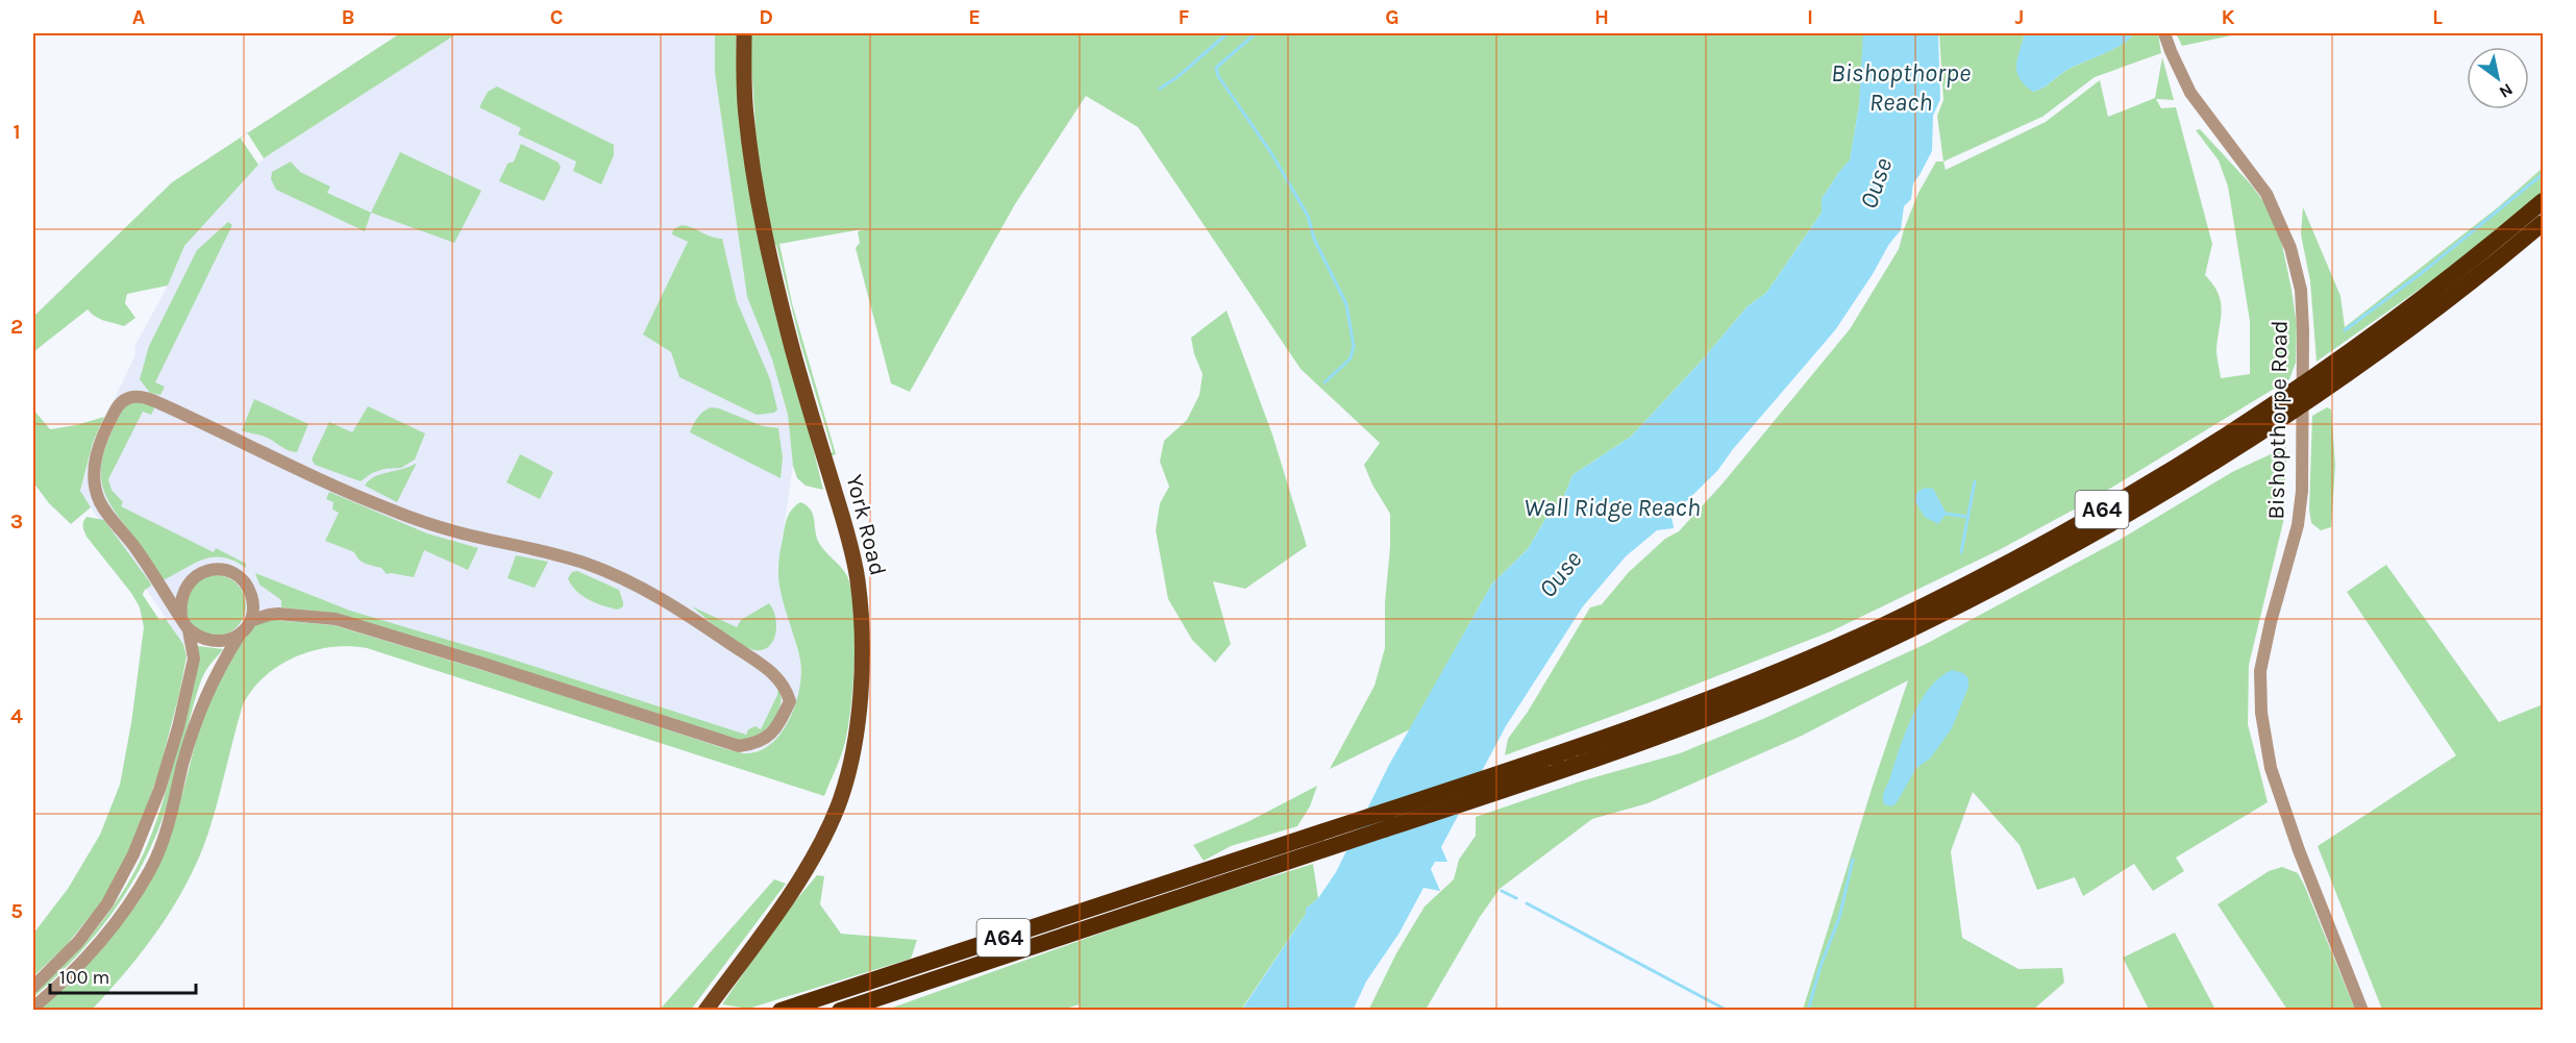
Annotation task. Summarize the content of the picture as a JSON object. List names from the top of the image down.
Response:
{
  "streets": {
    "highway": ["A64"],
    "main road": ["York Road"],
    "street": ["Bishopthorpe Road"]
  },
  "water": ["Bishopthorpe Reach", "Ouse", "Wall Ridge Reach"],
  "scale_bar": "100 m",
  "north": "bottom right",
  "grid": {
    "columns": [
      "A",
      "B",
      "C",
      "D",
      "E",
      "F",
      "G",
      "H",
      "I",
      "J",
      "K",
      "L"
    ],
    "rows": [
      "1",
      "2",
      "3",
      "4",
      "5"
    ]
  }
}
